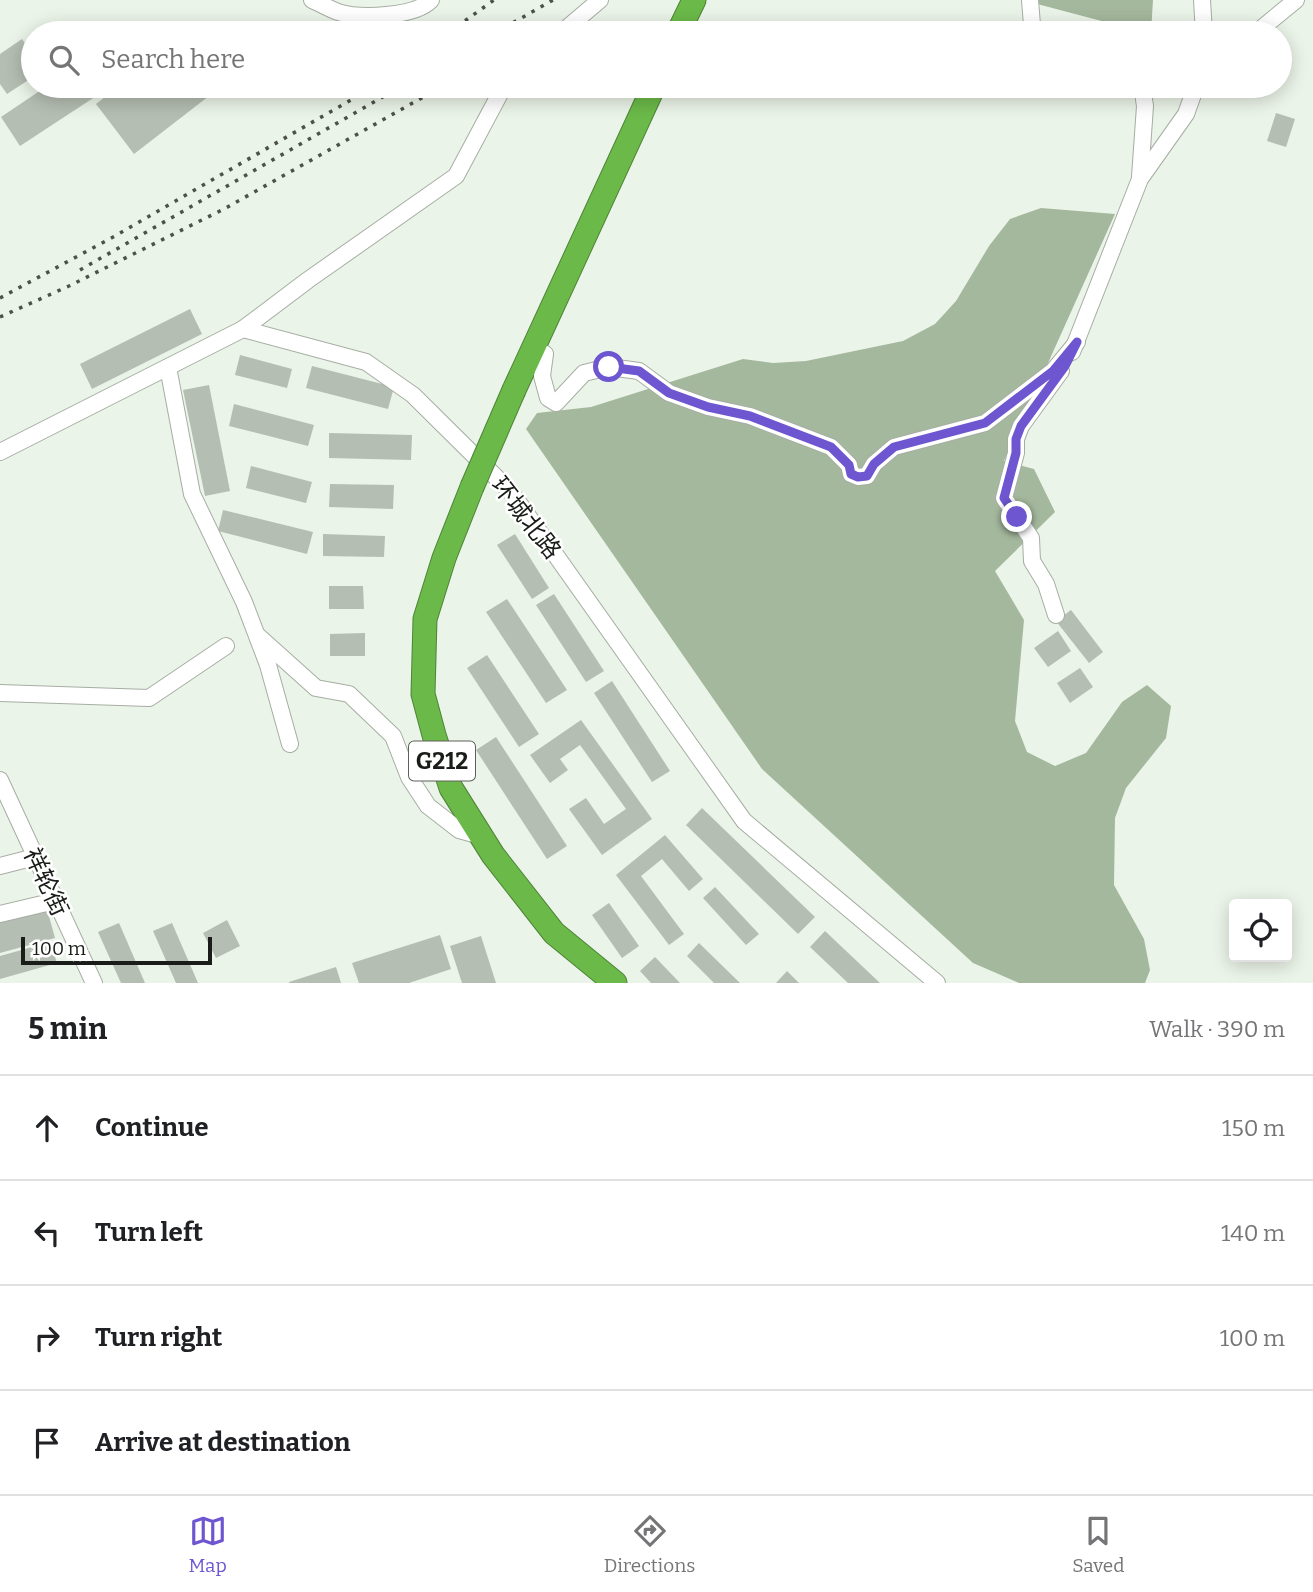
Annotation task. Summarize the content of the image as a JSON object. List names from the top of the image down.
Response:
{
  "streets": {
    "highway": ["G212"],
    "street": ["环城北路", "祥轮街"]
  },
  "scale_bar": "100 m",
  "page": {
    "search": "Search here",
    "scale": "100 m",
    "heading": ["5 min", "Walk · 390 m"],
    "list": [
      ["Continue", "150 m"],
      ["Turn left", "140 m"],
      ["Turn right", "100 m"],
      "Arrive at destination"
    ],
    "nav": ["Map", "Directions", "Saved"]
  }
}
